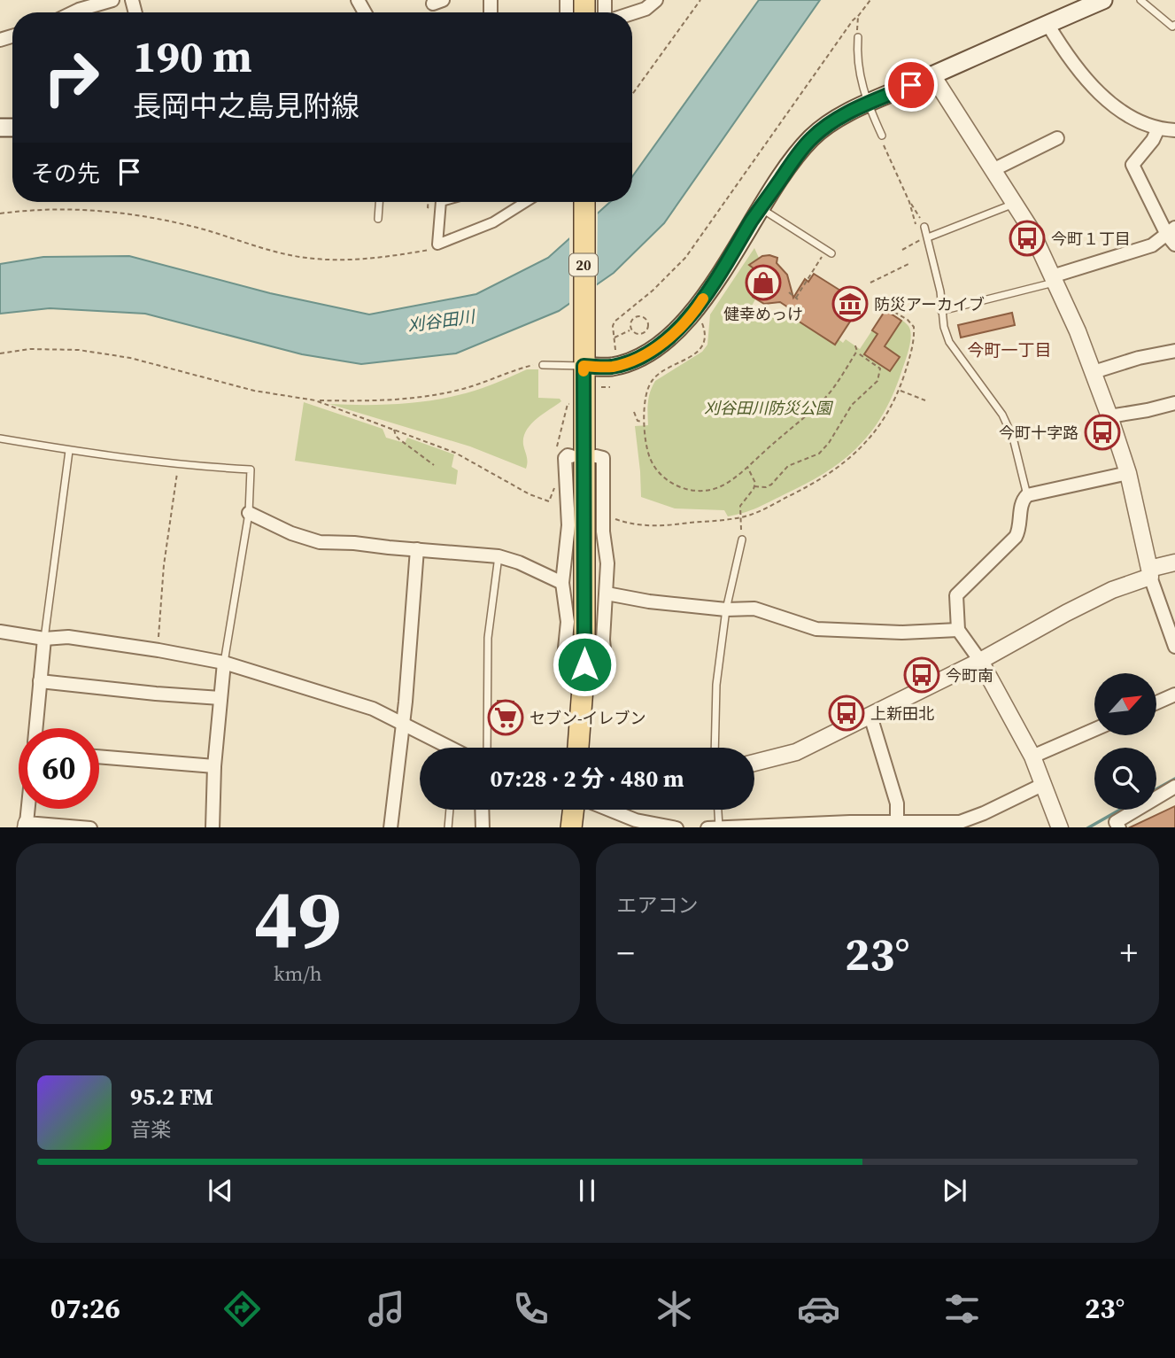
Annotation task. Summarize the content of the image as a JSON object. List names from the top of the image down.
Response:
{
  "streets": {
    "main road": ["20"]
  },
  "districts": ["今町一丁目"],
  "water": ["刈谷田川"],
  "parks": ["刈谷田川防災公園"],
  "places": {
    "bus stop": [
      "今町１丁目",
      "今町十字路",
      "今町南",
      "上新田北"
    ],
    "shop": ["健幸めっけ"],
    "museum": ["防災アーカイブ"],
    "supermarket": ["セブン-イレブン"]
  },
  "north": "top right",
  "page": {
    "turn": ["190 m", "長岡中之島見附線"],
    "then": "その先",
    "limit": "60",
    "trip": "07:28 · 2 分 · 480 m",
    "tile": [
      ["49", "km/h"],
      "エアコン"
    ],
    "heat": ["−", "23°", "+"],
    "song": ["95.2 FM", "音楽"],
    "tabs": ["07:26", "23°"]
  }
}
